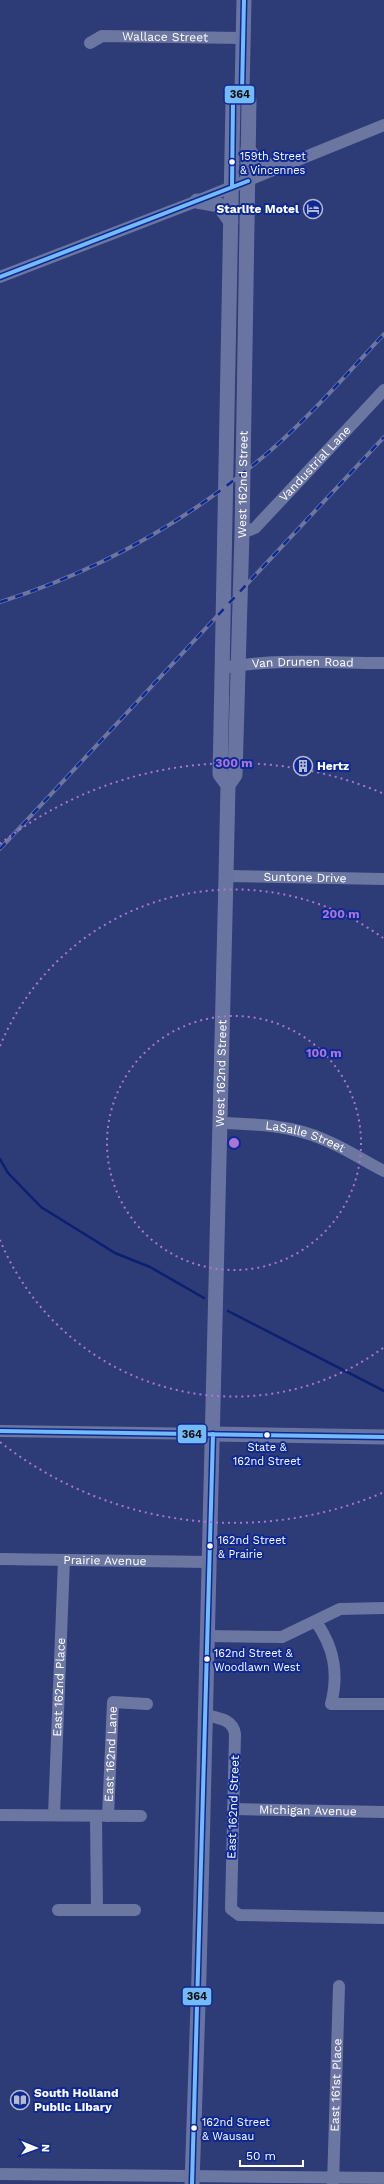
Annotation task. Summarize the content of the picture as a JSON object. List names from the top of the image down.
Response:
{
  "streets": {
    "main road": ["West 162nd Street"],
    "street": [
      "Wallace Street",
      "Vandustrial Lane",
      "Van Drunen Road",
      "Suntone Drive",
      "LaSalle Street",
      "Prairie Avenue",
      "East 162nd Place",
      "East 162nd Lane",
      "East 162nd Street",
      "Michigan Avenue",
      "East 161st Place"
    ]
  },
  "crossings": [
    ["Vandustrial Lane", "West 162nd Street"],
    ["West 162nd Street", "Van Drunen Road"],
    ["West 162nd Street", "Suntone Drive"],
    ["West 162nd Street", "LaSalle Street"],
    ["Prairie Avenue", "East 162nd Place"],
    ["East 162nd Street", "Michigan Avenue"]
  ],
  "places": {
    "other": [
      "159th Street & Vincennes",
      "State & 162nd Street",
      "162nd Street & Prairie",
      "162nd Street & Woodlawn West",
      "162nd Street & Wausau"
    ],
    "hotel": ["Starlite Motel"],
    "building": ["Hertz"],
    "library": ["South Holland Public Libary"]
  },
  "lines": ["transit line 364"],
  "scale_bar": "50 m",
  "north": "right",
  "rings": ["300 m", "200 m", "100 m"]
}
